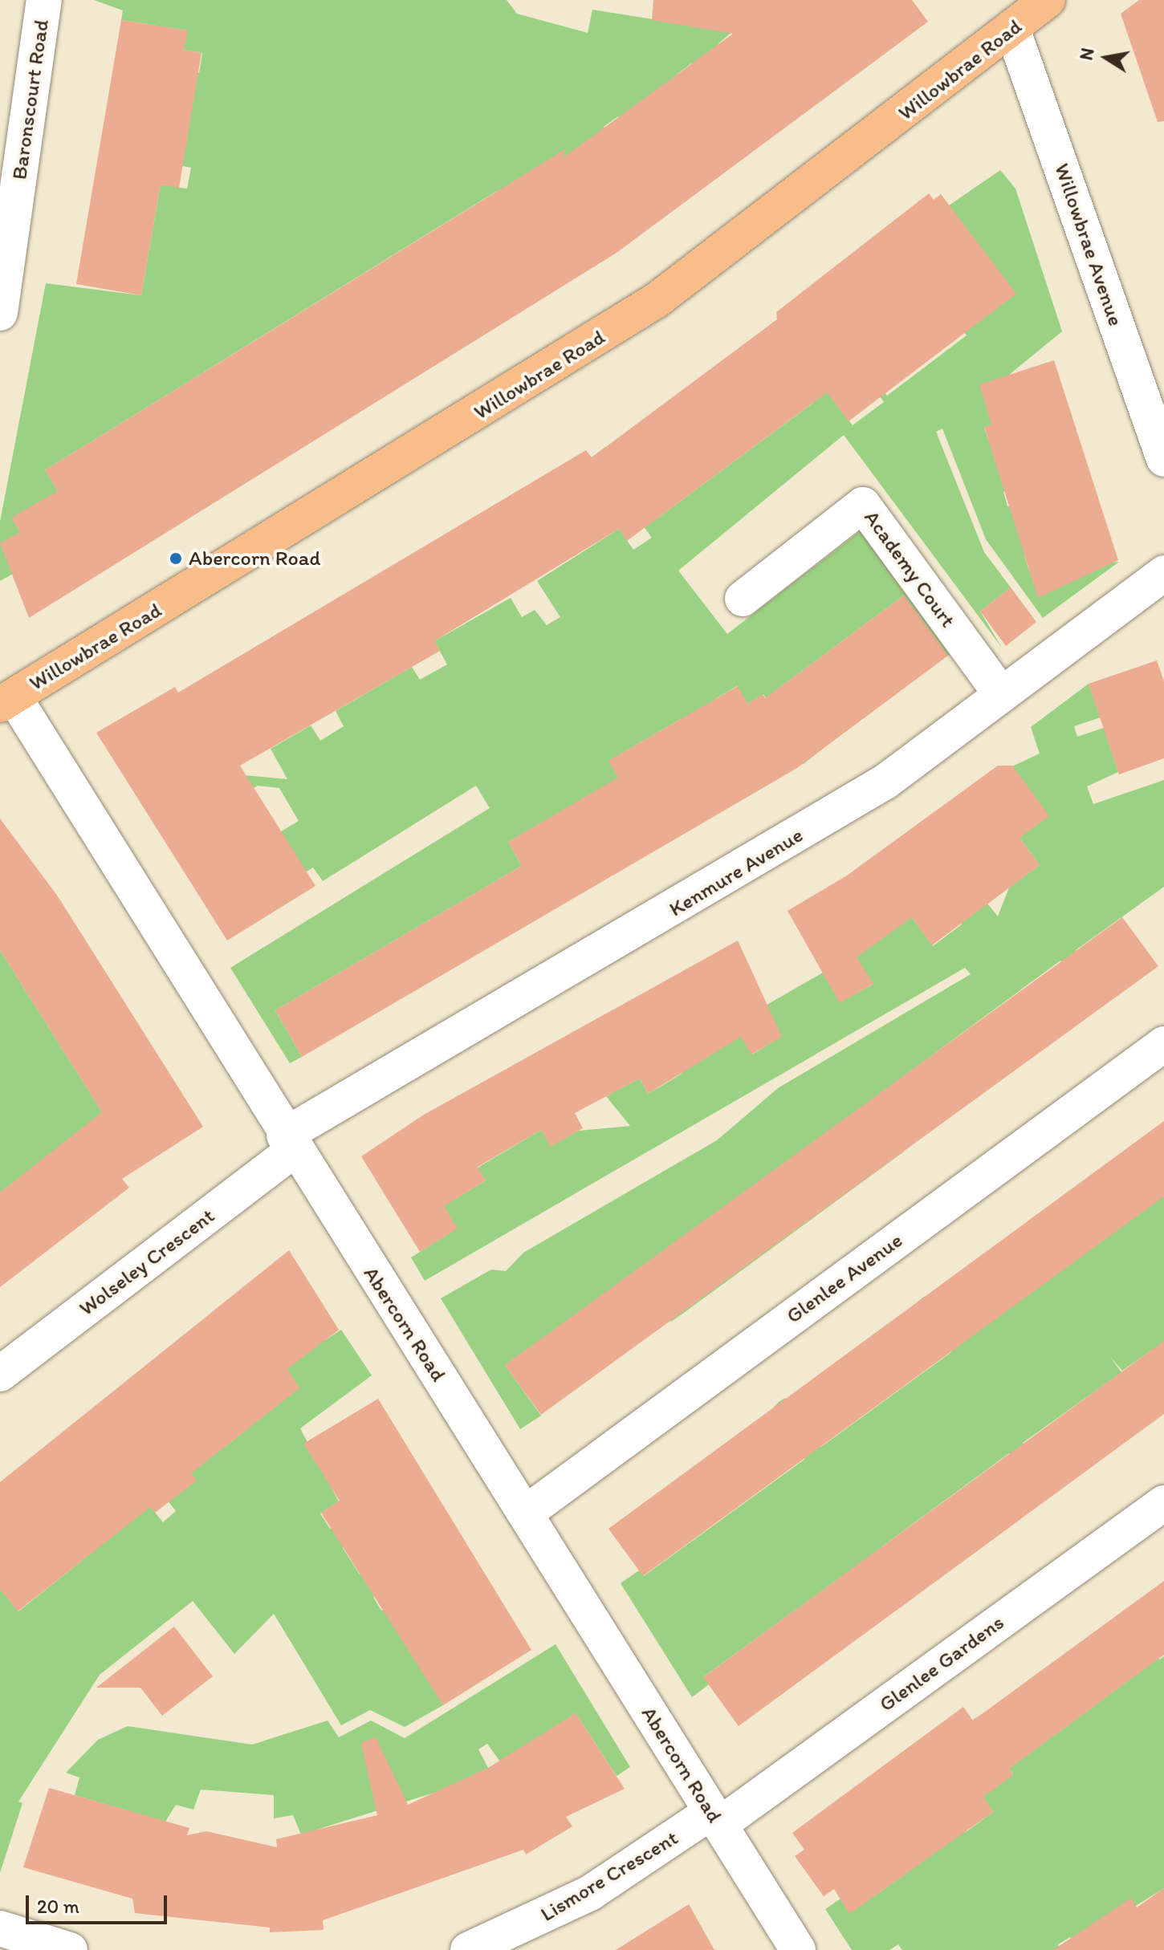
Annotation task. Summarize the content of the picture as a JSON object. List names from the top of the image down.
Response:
{
  "streets": {
    "main road": ["Willowbrae Road"],
    "street": [
      "Baronscourt Road",
      "Willowbrae Avenue",
      "Academy Court",
      "Kenmure Avenue",
      "Wolseley Crescent",
      "Glenlee Avenue",
      "Abercorn Road",
      "Glenlee Gardens",
      "Lismore Crescent"
    ]
  },
  "crossings": [
    ["Willowbrae Road", "Willowbrae Avenue"],
    ["Willowbrae Road", "Abercorn Road"],
    ["Academy Court", "Kenmure Avenue"],
    ["Kenmure Avenue", "Wolseley Crescent"],
    ["Kenmure Avenue", "Abercorn Road"],
    ["Wolseley Crescent", "Abercorn Road"],
    ["Glenlee Avenue", "Abercorn Road"],
    ["Abercorn Road", "Glenlee Gardens"],
    ["Abercorn Road", "Lismore Crescent"],
    ["Glenlee Gardens", "Lismore Crescent"]
  ],
  "places": ["Abercorn Road"],
  "scale_bar": "20 m",
  "north": "left"
}
